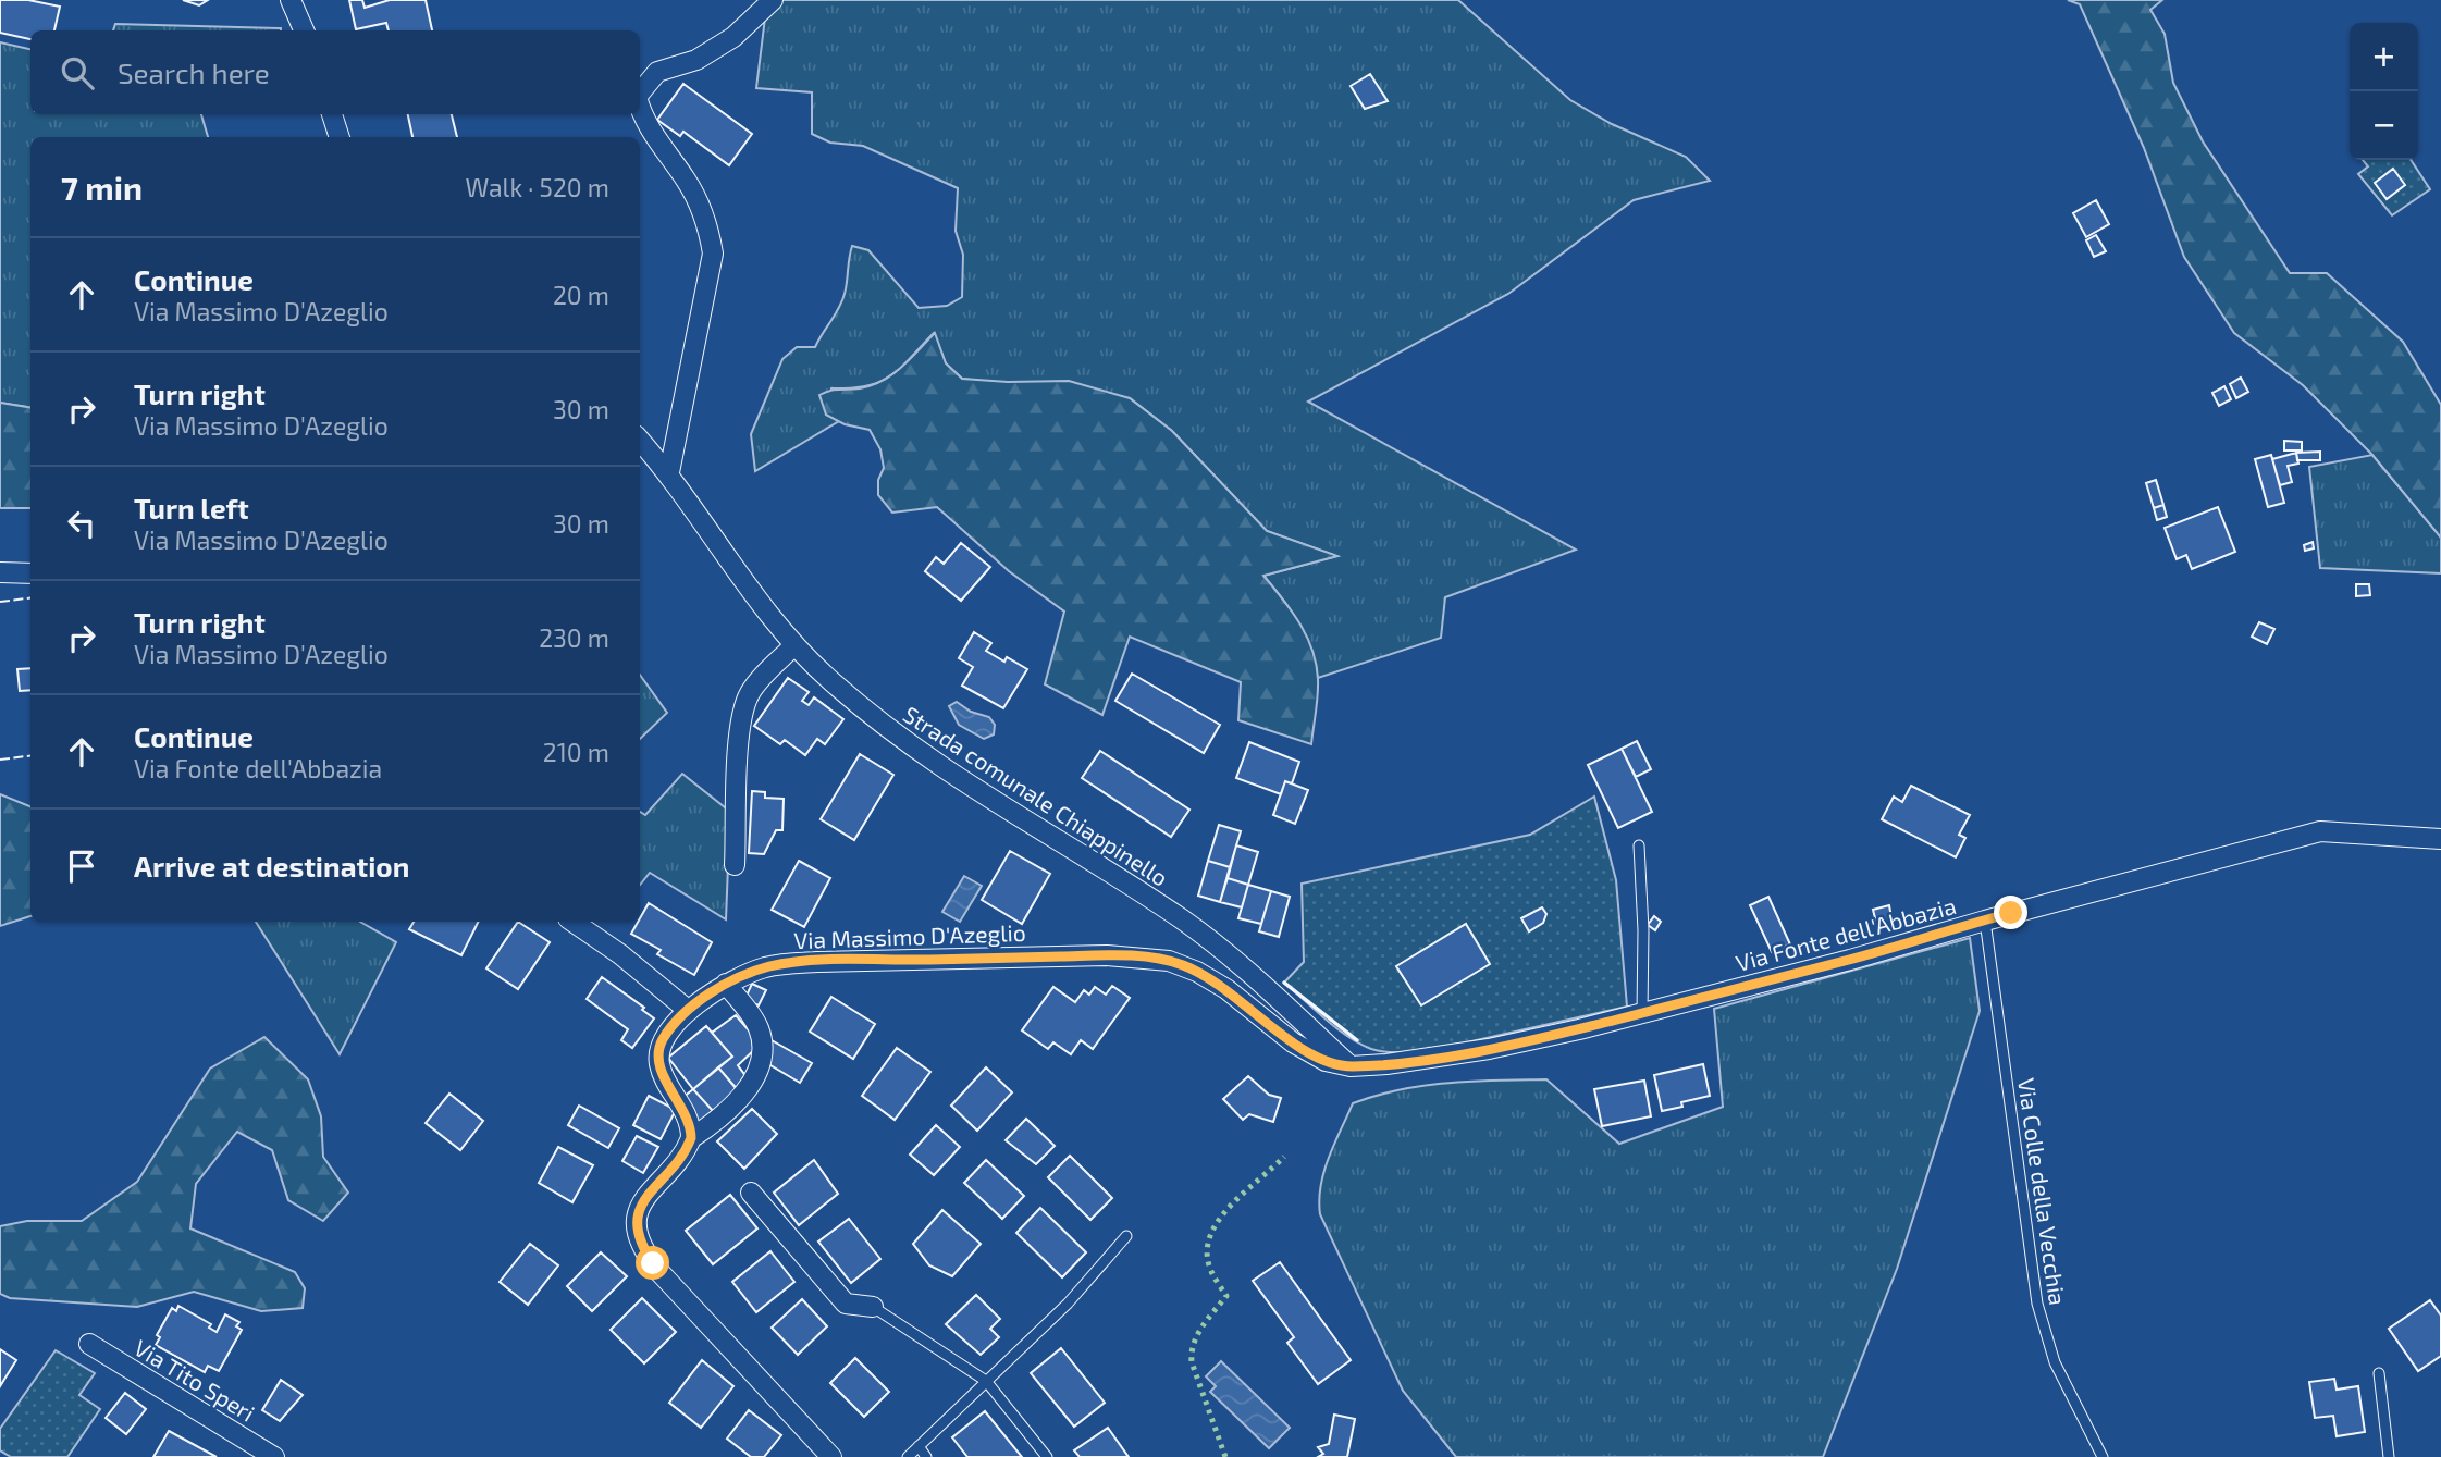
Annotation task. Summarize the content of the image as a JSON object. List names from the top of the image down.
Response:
{
  "streets": {
    "street": [
      "Strada comunale Chiappinello",
      "Via Fonte dell'Abbazia",
      "Via Massimo D'Azeglio",
      "Via Tito Speri"
    ],
    "lane": ["Via Colle della Vecchia"]
  },
  "crossings": [
    ["Strada comunale Chiappinello", "Via Fonte dell'Abbazia"],
    ["Strada comunale Chiappinello", "Via Massimo D'Azeglio"],
    ["Via Fonte dell'Abbazia", "Via Massimo D'Azeglio"],
    ["Via Fonte dell'Abbazia", "Via Colle della Vecchia"]
  ],
  "page": {
    "map_buttons": ["+", "−"],
    "search": "Search here",
    "heading": ["7 min", "Walk · 520 m"],
    "list": [
      ["Continue", "Via Massimo D'Azeglio", "20 m"],
      ["Turn right", "Via Massimo D'Azeglio", "30 m"],
      ["Turn left", "Via Massimo D'Azeglio", "30 m"],
      ["Turn right", "Via Massimo D'Azeglio", "230 m"],
      ["Continue", "Via Fonte dell'Abbazia", "210 m"],
      "Arrive at destination"
    ]
  }
}
